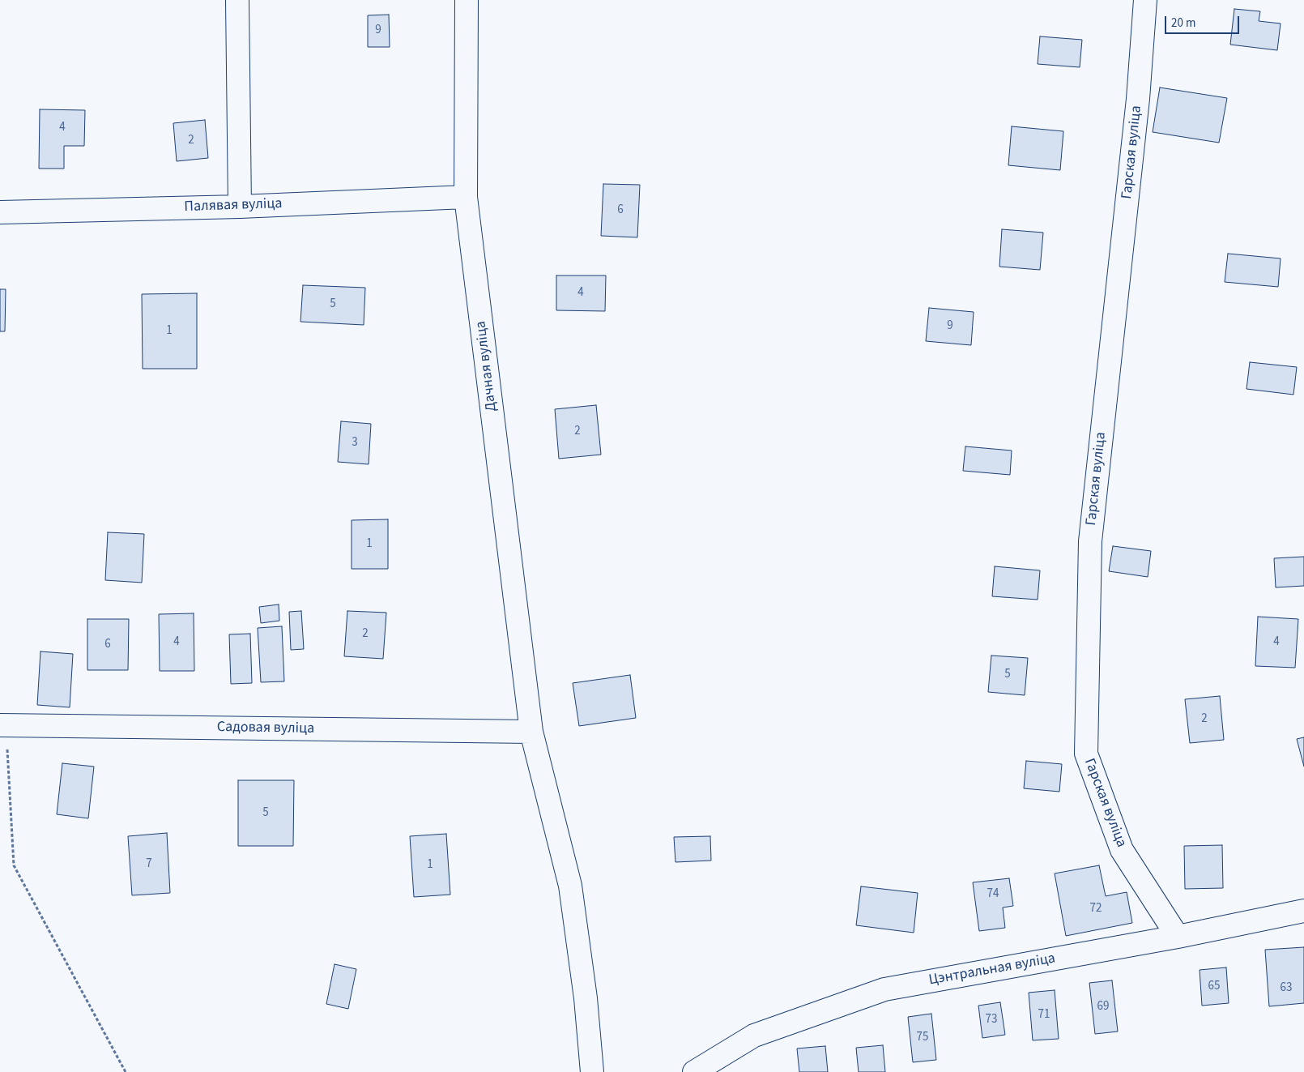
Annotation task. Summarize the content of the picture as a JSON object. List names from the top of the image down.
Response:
{
  "streets": {
    "street": [
      "Гарская вуліца",
      "Палявая вуліца",
      "Дачная вуліца",
      "Садовая вуліца",
      "Цэнтральная вуліца"
    ]
  },
  "crossings": [
    ["Гарская вуліца", "Цэнтральная вуліца"],
    ["Палявая вуліца", "Дачная вуліца"],
    ["Дачная вуліца", "Садовая вуліца"]
  ],
  "house_numbers": [
    "9",
    "4",
    "2",
    "6",
    "4",
    "5",
    "9",
    "1",
    "2",
    "3",
    "1",
    "2",
    "4",
    "4",
    "6",
    "5",
    "2",
    "5",
    "7",
    "1",
    "74",
    "72",
    "65",
    "63",
    "69",
    "71",
    "73",
    "75"
  ],
  "scale_bar": "20 m"
}
